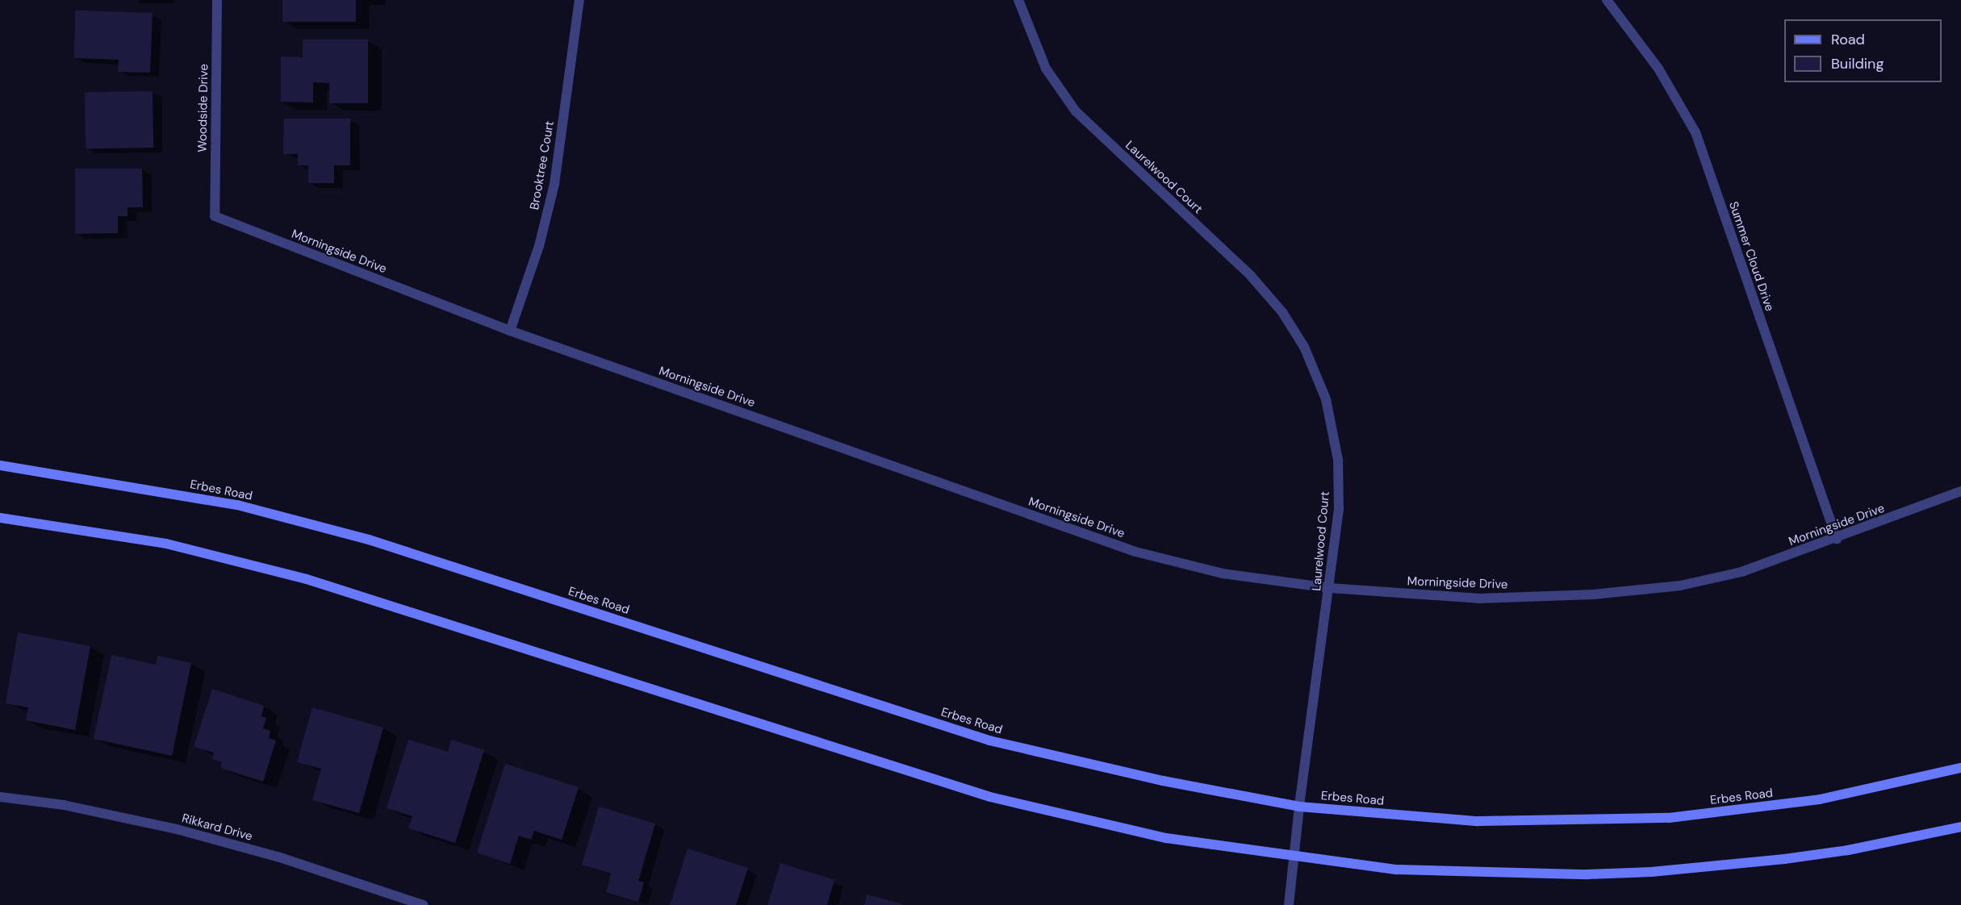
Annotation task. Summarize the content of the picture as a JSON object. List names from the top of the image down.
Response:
{
  "streets": {
    "main road": ["Erbes Road"],
    "street": [
      "Woodside Drive",
      "Brooktree Court",
      "Laurelwood Court",
      "Morningside Drive",
      "Summer Cloud Drive",
      "Rikkard Drive"
    ]
  },
  "crossings": [
    ["Woodside Drive", "Morningside Drive"],
    ["Brooktree Court", "Morningside Drive"],
    ["Laurelwood Court", "Morningside Drive"],
    ["Laurelwood Court", "Erbes Road"],
    ["Morningside Drive", "Summer Cloud Drive"]
  ],
  "legend": ["Road", "Building"]
}
